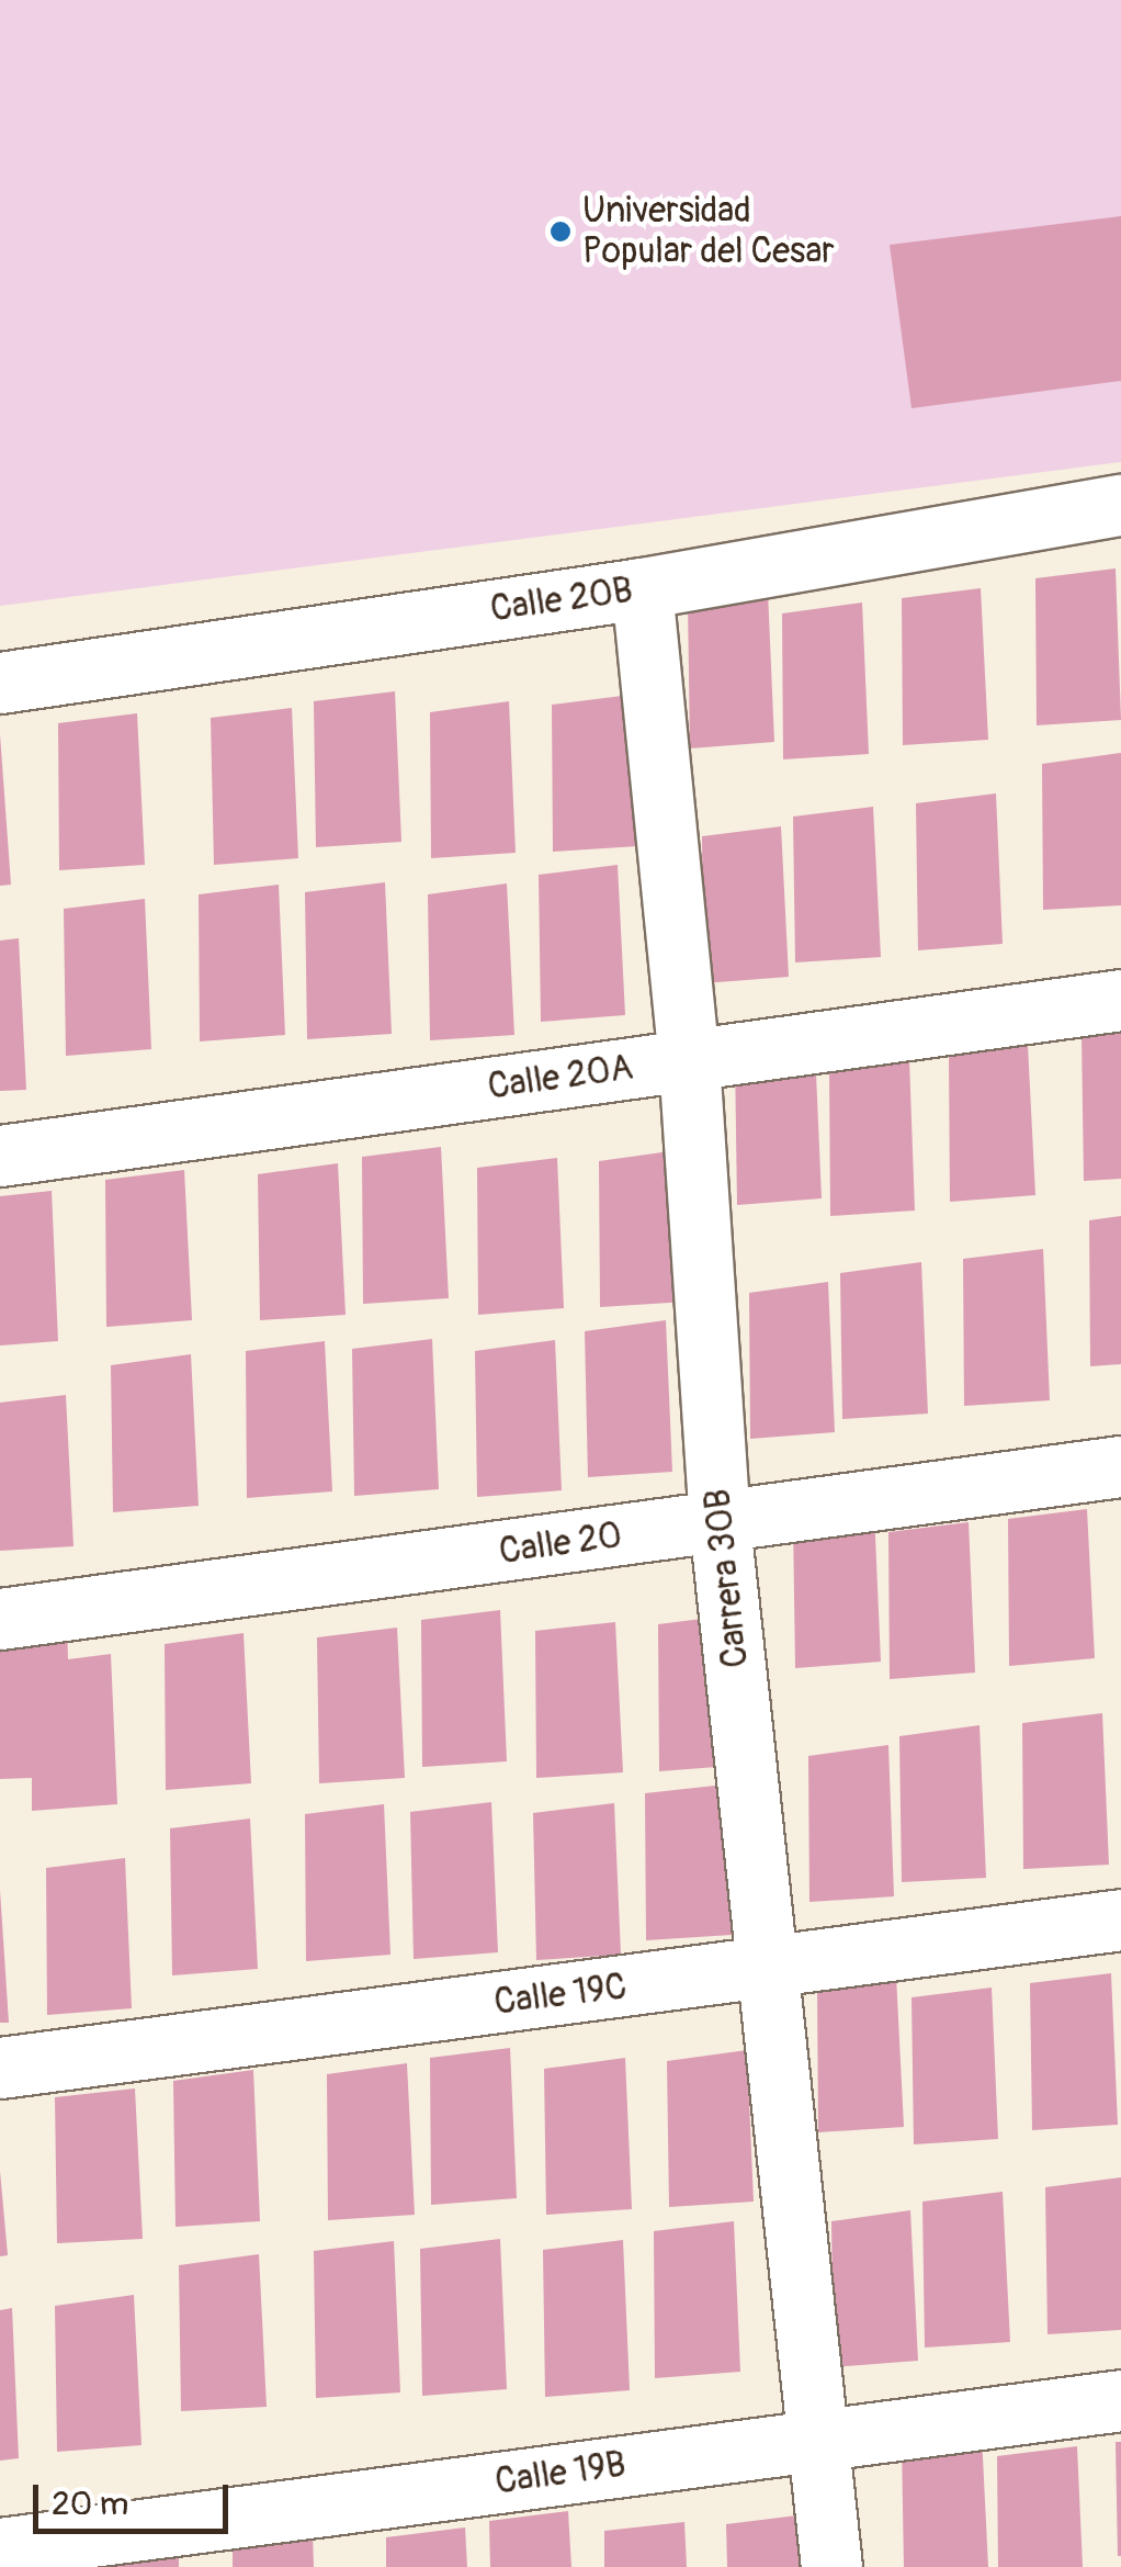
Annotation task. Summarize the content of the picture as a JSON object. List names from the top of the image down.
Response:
{
  "streets": {
    "street": [
      "Calle 20B",
      "Calle 20A",
      "Calle 20",
      "Carrera 30B",
      "Calle 19C",
      "Calle 19B"
    ]
  },
  "crossings": [
    ["Calle 20B", "Carrera 30B"],
    ["Calle 20A", "Carrera 30B"],
    ["Calle 20", "Carrera 30B"],
    ["Carrera 30B", "Calle 19C"],
    ["Carrera 30B", "Calle 19B"]
  ],
  "places": ["Universidad Popular del Cesar"],
  "scale_bar": "20 m"
}
